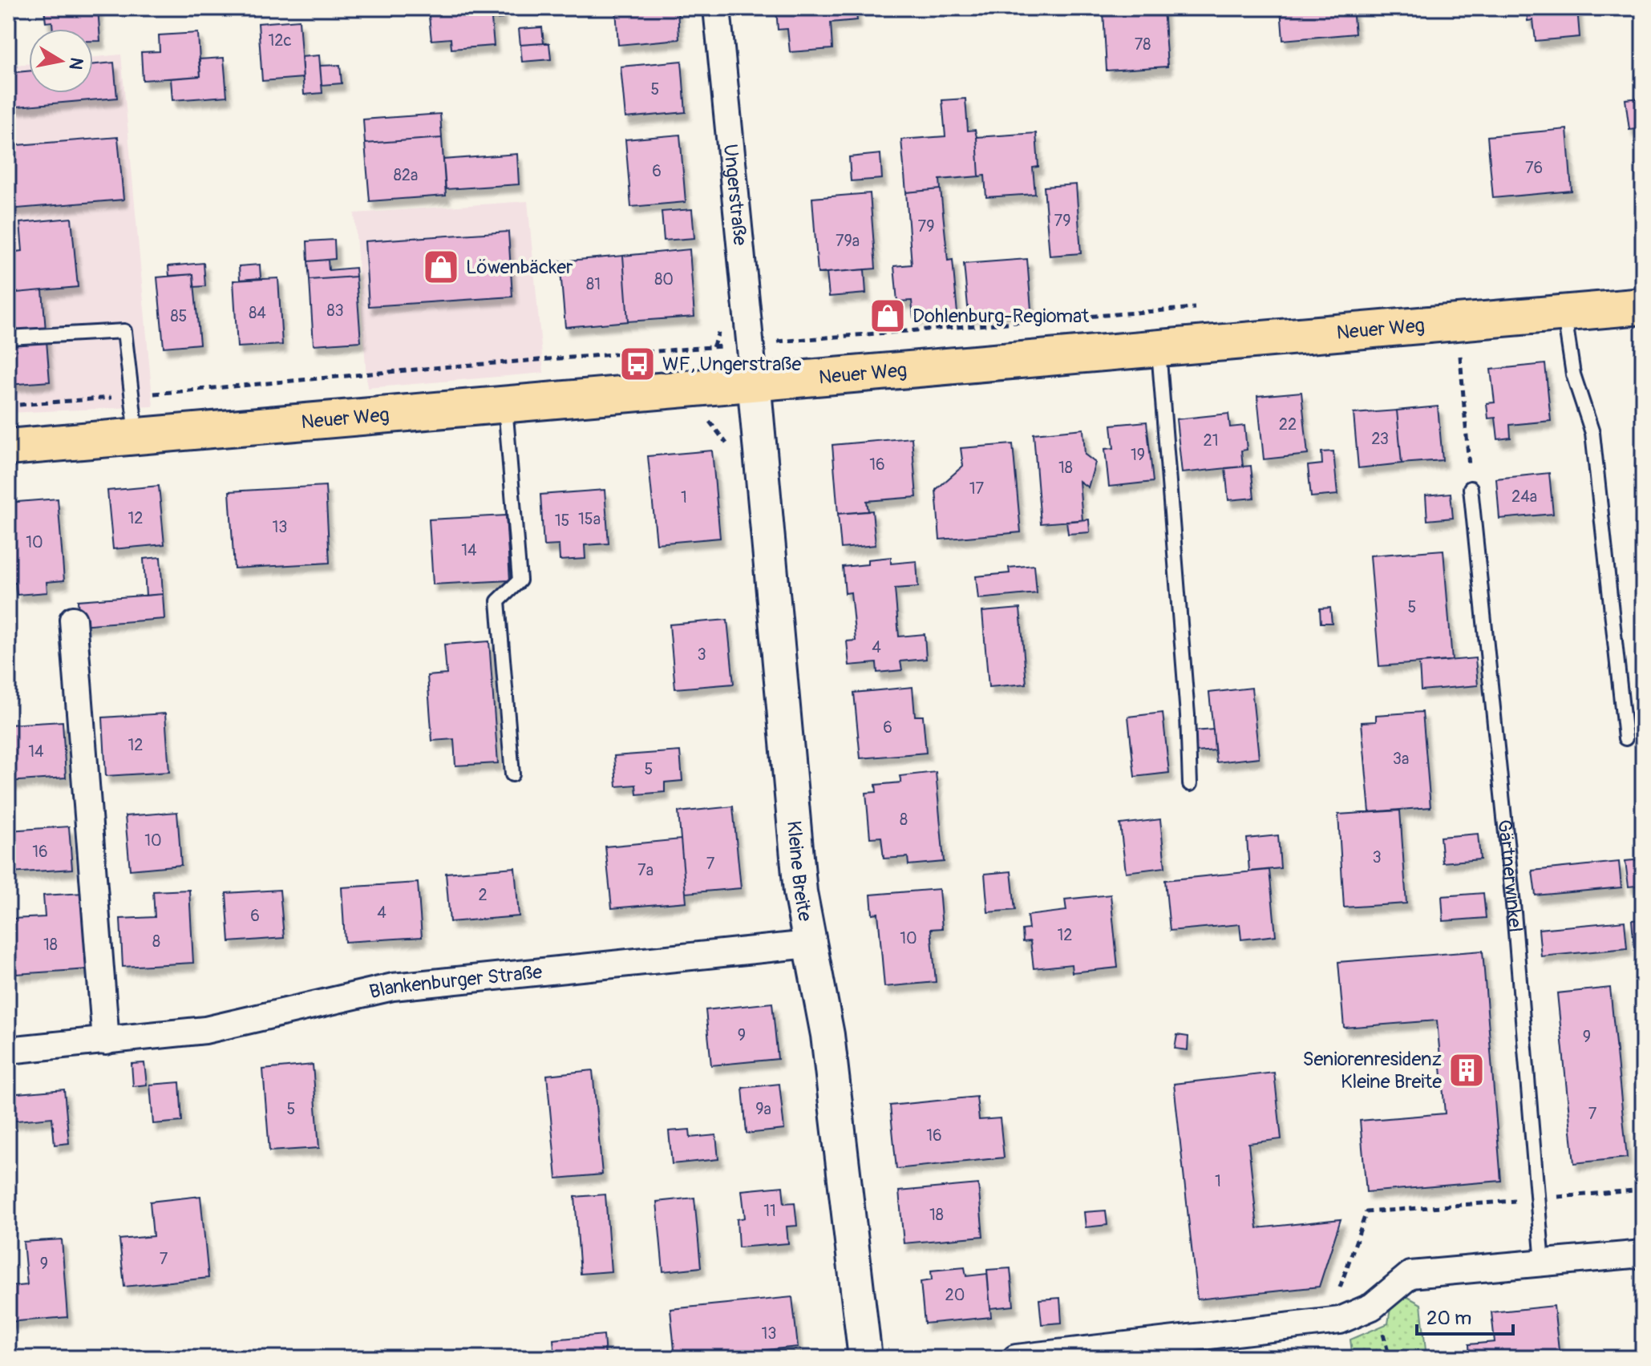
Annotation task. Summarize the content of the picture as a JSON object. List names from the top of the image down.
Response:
{
  "streets": {
    "main road": ["Neuer Weg"],
    "street": ["Ungerstraße", "Kleine Breite", "Blankenburger Straße"],
    "lane": ["Gärtnerwinkel"]
  },
  "crossings": [
    ["Ungerstraße", "Neuer Weg"],
    ["Ungerstraße", "Kleine Breite"],
    ["Neuer Weg", "Kleine Breite"],
    ["Kleine Breite", "Blankenburger Straße"]
  ],
  "places": {
    "shop": ["Löwenbäcker", "Dohlenburg-Regiomat"],
    "bus stop": ["WF, Ungerstraße"],
    "building": ["Seniorenresidenz Kleine Breite"]
  },
  "house_numbers": [
    "12c",
    "78",
    "5",
    "76",
    "6",
    "82a",
    "79",
    "79",
    "79a",
    "80",
    "81",
    "83",
    "84",
    "85",
    "22",
    "23",
    "21",
    "19",
    "16",
    "18",
    "17",
    "24a",
    "1",
    "12",
    "15a",
    "15",
    "13",
    "10",
    "14",
    "5",
    "4",
    "3",
    "6",
    "12",
    "14",
    "3a",
    "5",
    "8",
    "10",
    "16",
    "3",
    "7",
    "7a",
    "2",
    "4",
    "6",
    "12",
    "10",
    "8",
    "18",
    "9",
    "9",
    "5",
    "9a",
    "7",
    "16",
    "1",
    "11",
    "18",
    "7",
    "9",
    "20",
    "13"
  ],
  "scale_bar": "20 m",
  "north": "right"
}
